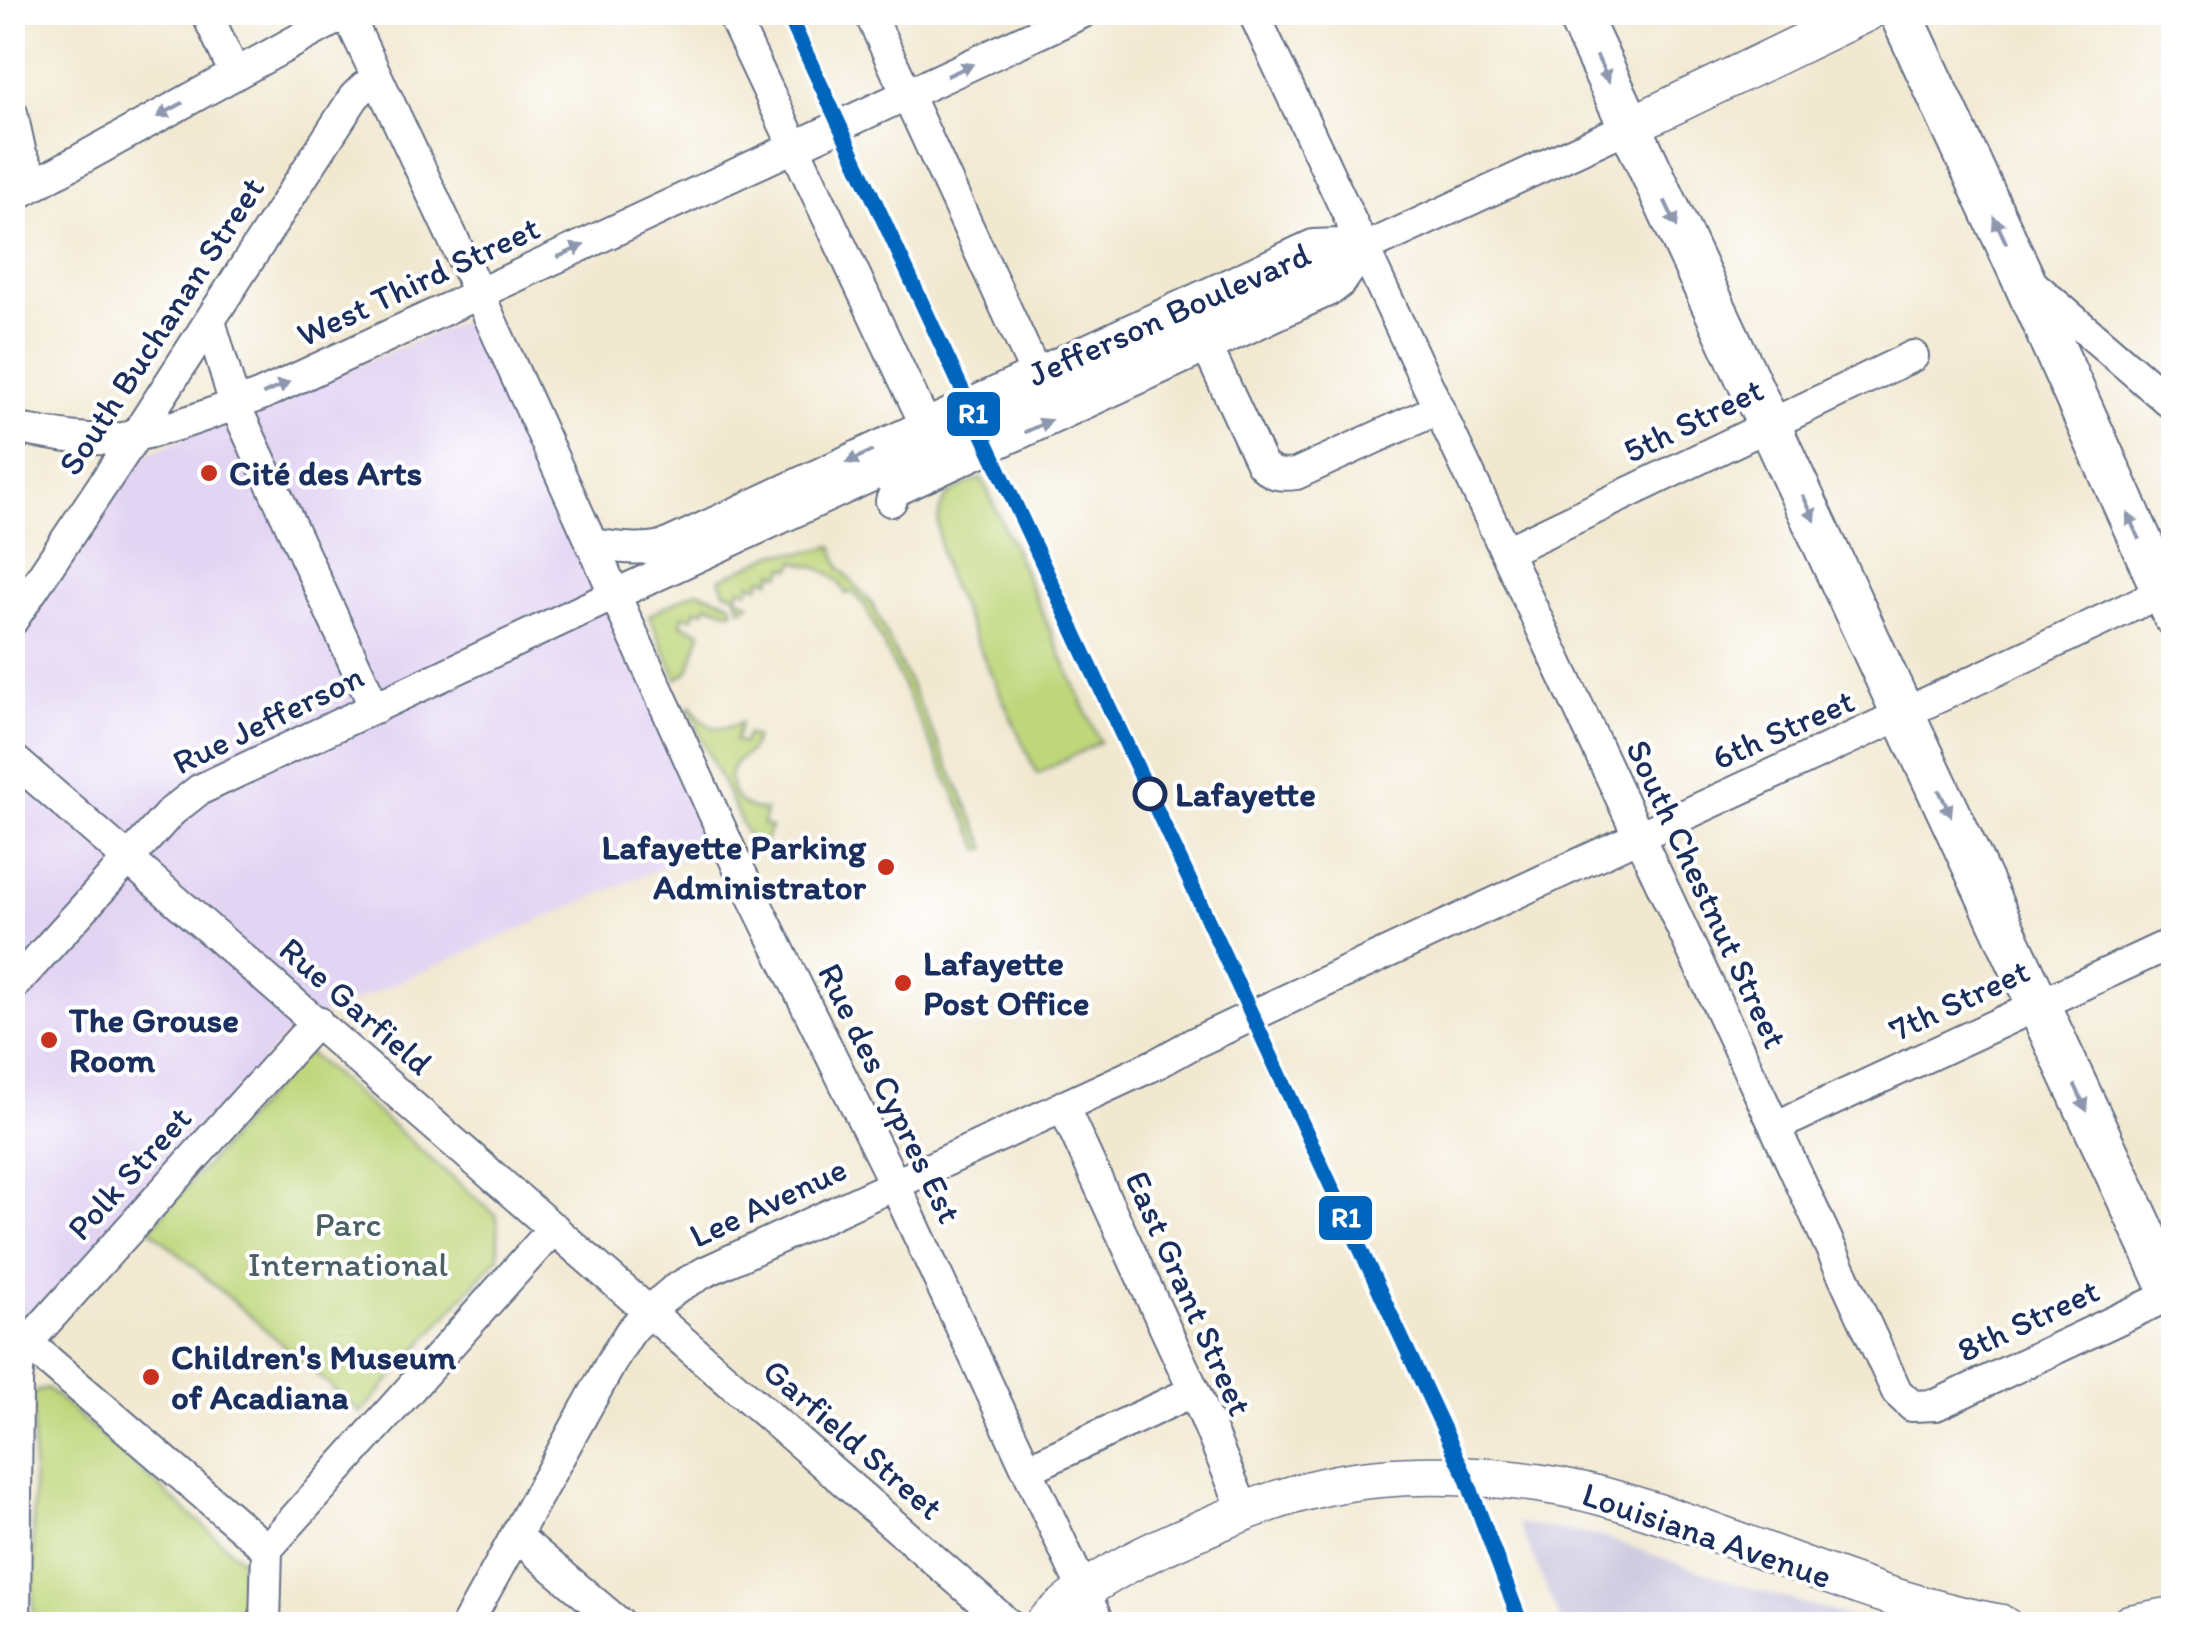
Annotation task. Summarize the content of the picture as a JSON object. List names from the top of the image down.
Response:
{
  "streets": {
    "main road": ["Jefferson Boulevard", "Louisiana Avenue"],
    "street": [
      "West Third Street",
      "South Buchanan Street",
      "5th Street",
      "Rue Jefferson",
      "6th Street",
      "South Chestnut Street",
      "7th Street",
      "Rue Garfield",
      "Rue des Cypres Est",
      "Polk Street",
      "Lee Avenue",
      "East Grant Street",
      "8th Street",
      "Garfield Street"
    ]
  },
  "crossings": [
    ["West Third Street", "South Buchanan Street"],
    ["West Third Street", "Rue des Cypres Est"],
    ["Jefferson Boulevard", "Rue Jefferson"],
    ["Jefferson Boulevard", "South Chestnut Street"],
    ["Jefferson Boulevard", "Rue des Cypres Est"],
    ["South Buchanan Street", "Rue des Cypres Est"],
    ["5th Street", "South Chestnut Street"],
    ["Rue Jefferson", "Rue Garfield"],
    ["Rue Jefferson", "Rue des Cypres Est"],
    ["6th Street", "South Chestnut Street"],
    ["6th Street", "Lee Avenue"],
    ["South Chestnut Street", "7th Street"],
    ["South Chestnut Street", "8th Street"],
    ["Rue Garfield", "Polk Street"],
    ["Rue Garfield", "Lee Avenue"],
    ["Rue Garfield", "Garfield Street"],
    ["Rue des Cypres Est", "Lee Avenue"],
    ["Rue des Cypres Est", "Louisiana Avenue"],
    ["Lee Avenue", "East Grant Street"],
    ["Lee Avenue", "Garfield Street"],
    ["East Grant Street", "Louisiana Avenue"]
  ],
  "one_way": ["West Third Street"],
  "parks": ["Parc International"],
  "places": [
    "Cité des Arts",
    "Lafayette",
    "Lafayette Parking Administrator",
    "Lafayette Post Office",
    "The Grouse Room",
    "Children's Museum of Acadiana"
  ],
  "lines": ["transit line R1"]
}
